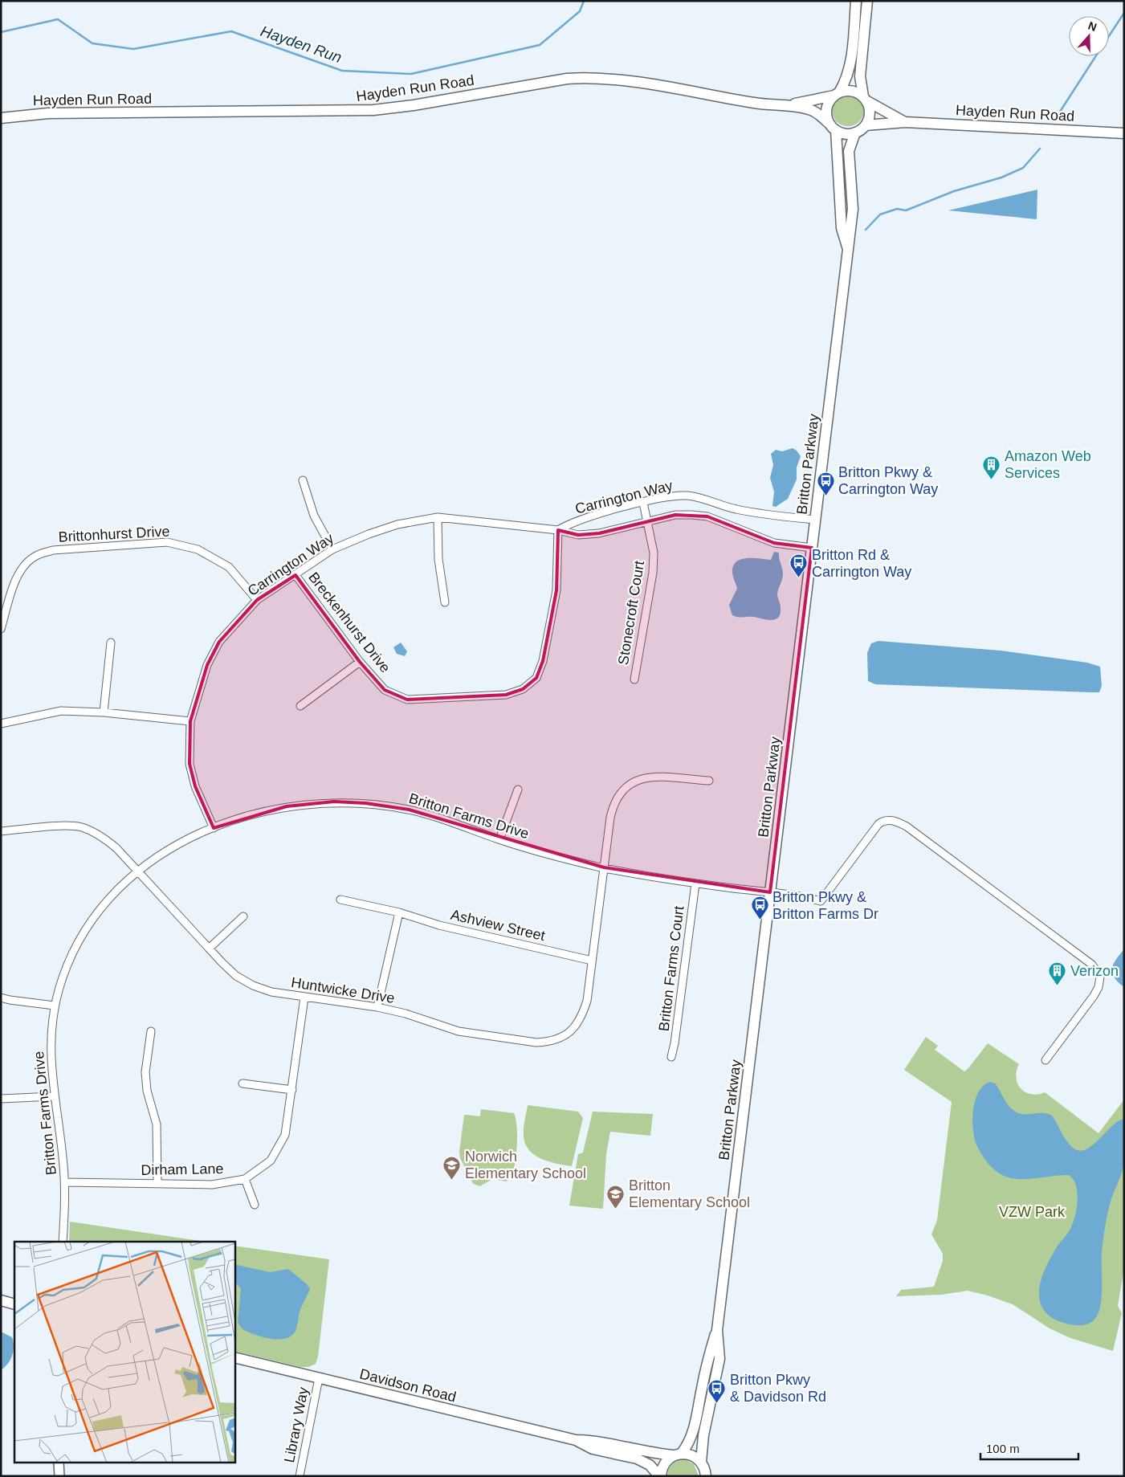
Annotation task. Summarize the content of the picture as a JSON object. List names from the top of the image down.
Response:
{
  "streets": {
    "main road": ["Hayden Run Road", "Britton Parkway", "Davidson Road"],
    "street": [
      "Carrington Way",
      "Brittonhurst Drive",
      "Stonecroft Court",
      "Breckenhurst Drive",
      "Britton Farms Drive",
      "Ashview Street",
      "Britton Farms Court",
      "Huntwicke Drive",
      "Dirham Lane",
      "Library Way"
    ]
  },
  "crossings": [
    ["Hayden Run Road", "Britton Parkway"],
    ["Britton Parkway", "Carrington Way"],
    ["Britton Parkway", "Britton Farms Drive"],
    ["Britton Parkway", "Davidson Road"],
    ["Carrington Way", "Brittonhurst Drive"],
    ["Carrington Way", "Stonecroft Court"],
    ["Carrington Way", "Breckenhurst Drive"],
    ["Carrington Way", "Britton Farms Drive"],
    ["Britton Farms Drive", "Britton Farms Court"],
    ["Britton Farms Drive", "Huntwicke Drive"],
    ["Britton Farms Drive", "Dirham Lane"],
    ["Ashview Street", "Huntwicke Drive"],
    ["Huntwicke Drive", "Dirham Lane"],
    ["Davidson Road", "Library Way"]
  ],
  "water": ["Hayden Run"],
  "parks": ["VZW Park"],
  "places": {
    "building": ["Amazon Web Services", "Verizon"],
    "bus stop": [
      "Britton Pkwy & Carrington Way",
      "Britton Rd & Carrington Way",
      "Britton Pkwy & Britton Farms Dr",
      "Britton Pkwy & Davidson Rd"
    ],
    "school or university": ["Norwich Elementary School", "Britton Elementary School"]
  },
  "scale_bar": "100 m",
  "north": "top"
}
